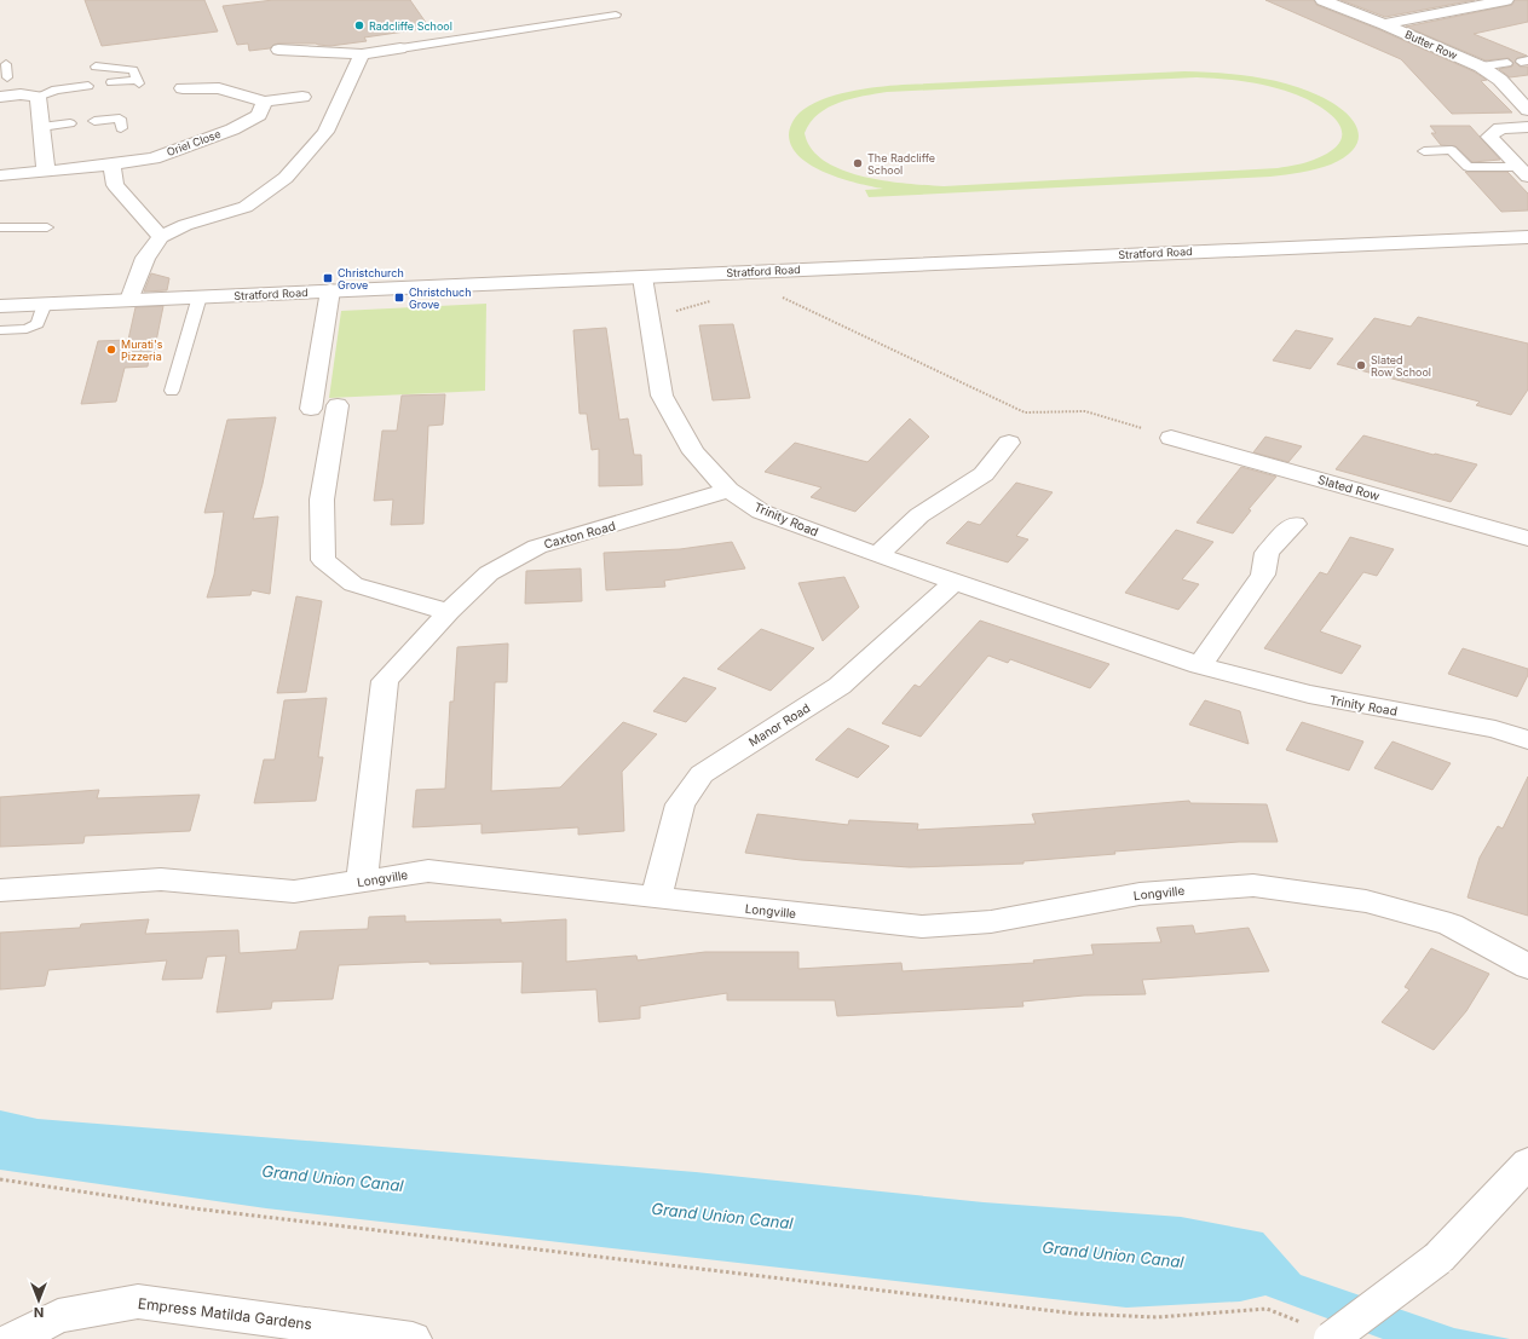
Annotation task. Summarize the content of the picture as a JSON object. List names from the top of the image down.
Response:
{
  "streets": {
    "street": [
      "Butter Row",
      "Oriel Close",
      "Stratford Road",
      "Slated Row",
      "Trinity Road",
      "Caxton Road",
      "Manor Road",
      "Longville",
      "Empress Matilda Gardens"
    ]
  },
  "crossings": [
    ["Stratford Road", "Trinity Road"],
    ["Trinity Road", "Caxton Road"],
    ["Trinity Road", "Manor Road"],
    ["Caxton Road", "Longville"],
    ["Manor Road", "Longville"]
  ],
  "water": ["Grand Union Canal"],
  "places": {
    "other": [
      "Radcliffe School",
      "The Radcliffe School",
      "Murati's Pizzeria",
      "Slated Row School"
    ],
    "transit": ["Christchurch Grove", "Christchuch Grove"]
  },
  "north": "bottom"
}
